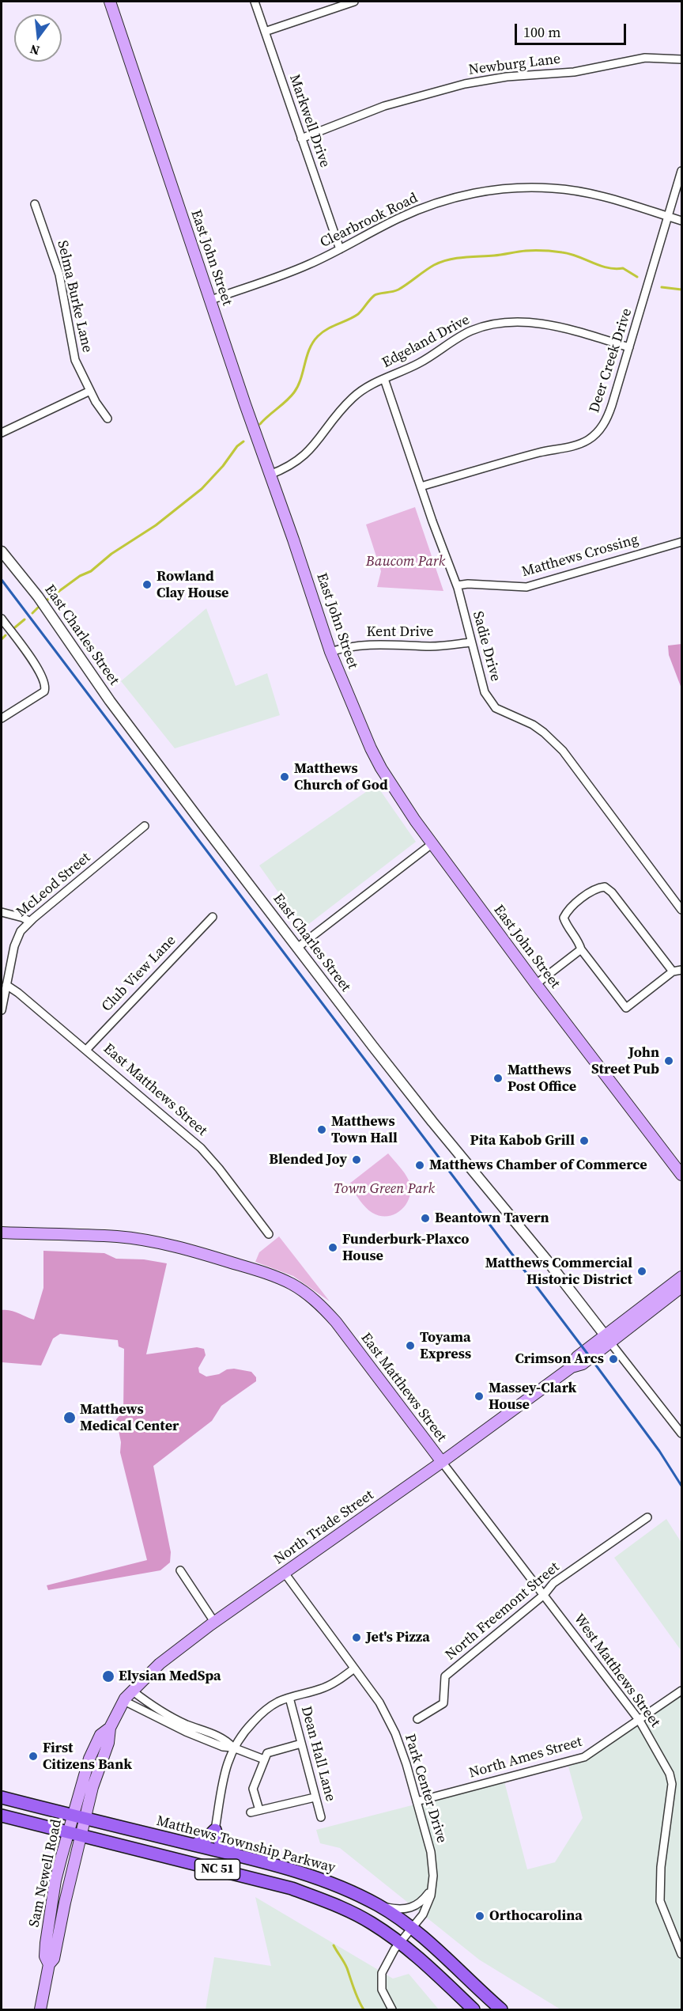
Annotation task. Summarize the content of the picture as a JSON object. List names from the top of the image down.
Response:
{
  "streets": {
    "main road": [
      "East John Street",
      "East Matthews Street",
      "North Trade Street",
      "Matthews Township Parkway",
      "NC 51",
      "Sam Newell Road"
    ],
    "street": [
      "Newburg Lane",
      "Markwell Drive",
      "Clearbrook Road",
      "Selma Burke Lane",
      "Edgeland Drive",
      "Deer Creek Drive",
      "Matthews Crossing",
      "Kent Drive",
      "East Charles Street",
      "Sadie Drive",
      "McLeod Street",
      "Club View Lane",
      "North Freemont Street",
      "West Matthews Street",
      "Dean Hall Lane",
      "North Ames Street",
      "Park Center Drive"
    ]
  },
  "crossings": [
    ["Newburg Lane", "Markwell Drive"],
    ["Markwell Drive", "Clearbrook Road"],
    ["Clearbrook Road", "East John Street"],
    ["Clearbrook Road", "Deer Creek Drive"],
    ["East John Street", "Edgeland Drive"],
    ["East John Street", "Kent Drive"],
    ["Edgeland Drive", "Deer Creek Drive"],
    ["Edgeland Drive", "Sadie Drive"],
    ["Deer Creek Drive", "Sadie Drive"],
    ["Matthews Crossing", "Sadie Drive"],
    ["Kent Drive", "Sadie Drive"],
    ["East Charles Street", "North Trade Street"],
    ["McLeod Street", "East Matthews Street"],
    ["Club View Lane", "East Matthews Street"],
    ["East Matthews Street", "North Trade Street"],
    ["East Matthews Street", "West Matthews Street"],
    ["North Trade Street", "West Matthews Street"],
    ["North Trade Street", "Park Center Drive"],
    ["North Trade Street", "Matthews Township Parkway"],
    ["North Trade Street", "Sam Newell Road"],
    ["North Freemont Street", "West Matthews Street"],
    ["West Matthews Street", "North Ames Street"],
    ["North Ames Street", "Park Center Drive"],
    ["Park Center Drive", "Matthews Township Parkway"],
    ["Park Center Drive", "NC 51"],
    ["Matthews Township Parkway", "Sam Newell Road"],
    ["NC 51", "Sam Newell Road"]
  ],
  "parks": ["Baucom Park", "Town Green Park"],
  "places": [
    "Rowland Clay House",
    "Matthews Church of God",
    "John Street Pub",
    "Matthews Post Office",
    "Matthews Town Hall",
    "Pita Kabob Grill",
    "Blended Joy",
    "Matthews Chamber of Commerce",
    "Beantown Tavern",
    "Funderburk-Plaxco House",
    "Matthews Commercial Historic District",
    "Toyama Express",
    "Crimson Arcs",
    "Massey-Clark House",
    "Matthews Medical Center",
    "Jet's Pizza",
    "Elysian MedSpa",
    "First Citizens Bank",
    "Orthocarolina"
  ],
  "scale_bar": "100 m",
  "north": "bottom"
}
